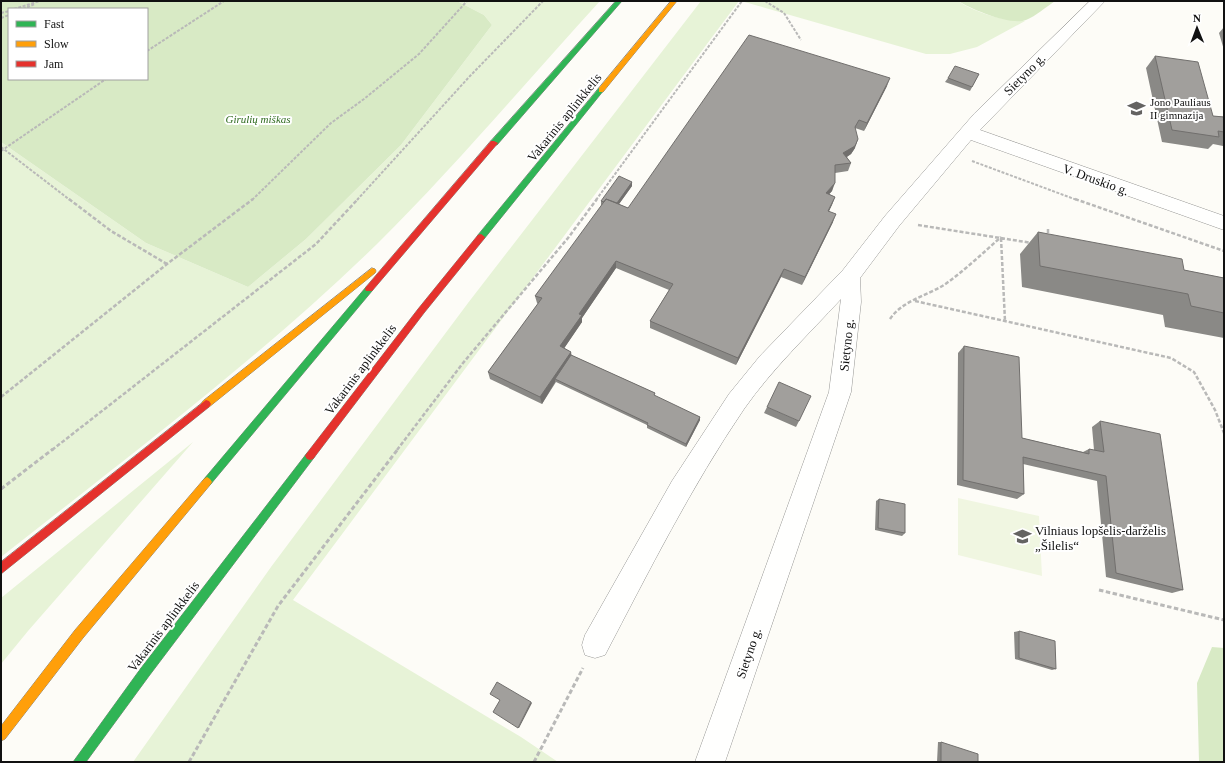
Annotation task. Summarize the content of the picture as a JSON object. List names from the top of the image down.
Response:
{
  "streets": {
    "highway": ["Vakarinis aplinkkelis"],
    "street": ["Sietyno g.", "V. Druskio g."]
  },
  "crossings": [
    ["Sietyno g.", "V. Druskio g."]
  ],
  "parks": ["Girulių miškas"],
  "places": {
    "school or university": ["Jono Pauliaus II gimnazija", "Vilniaus lopšelis-darželis „Šilelis“"]
  },
  "legend": ["Fast", "Slow", "Jam"],
  "north": "top"
}
